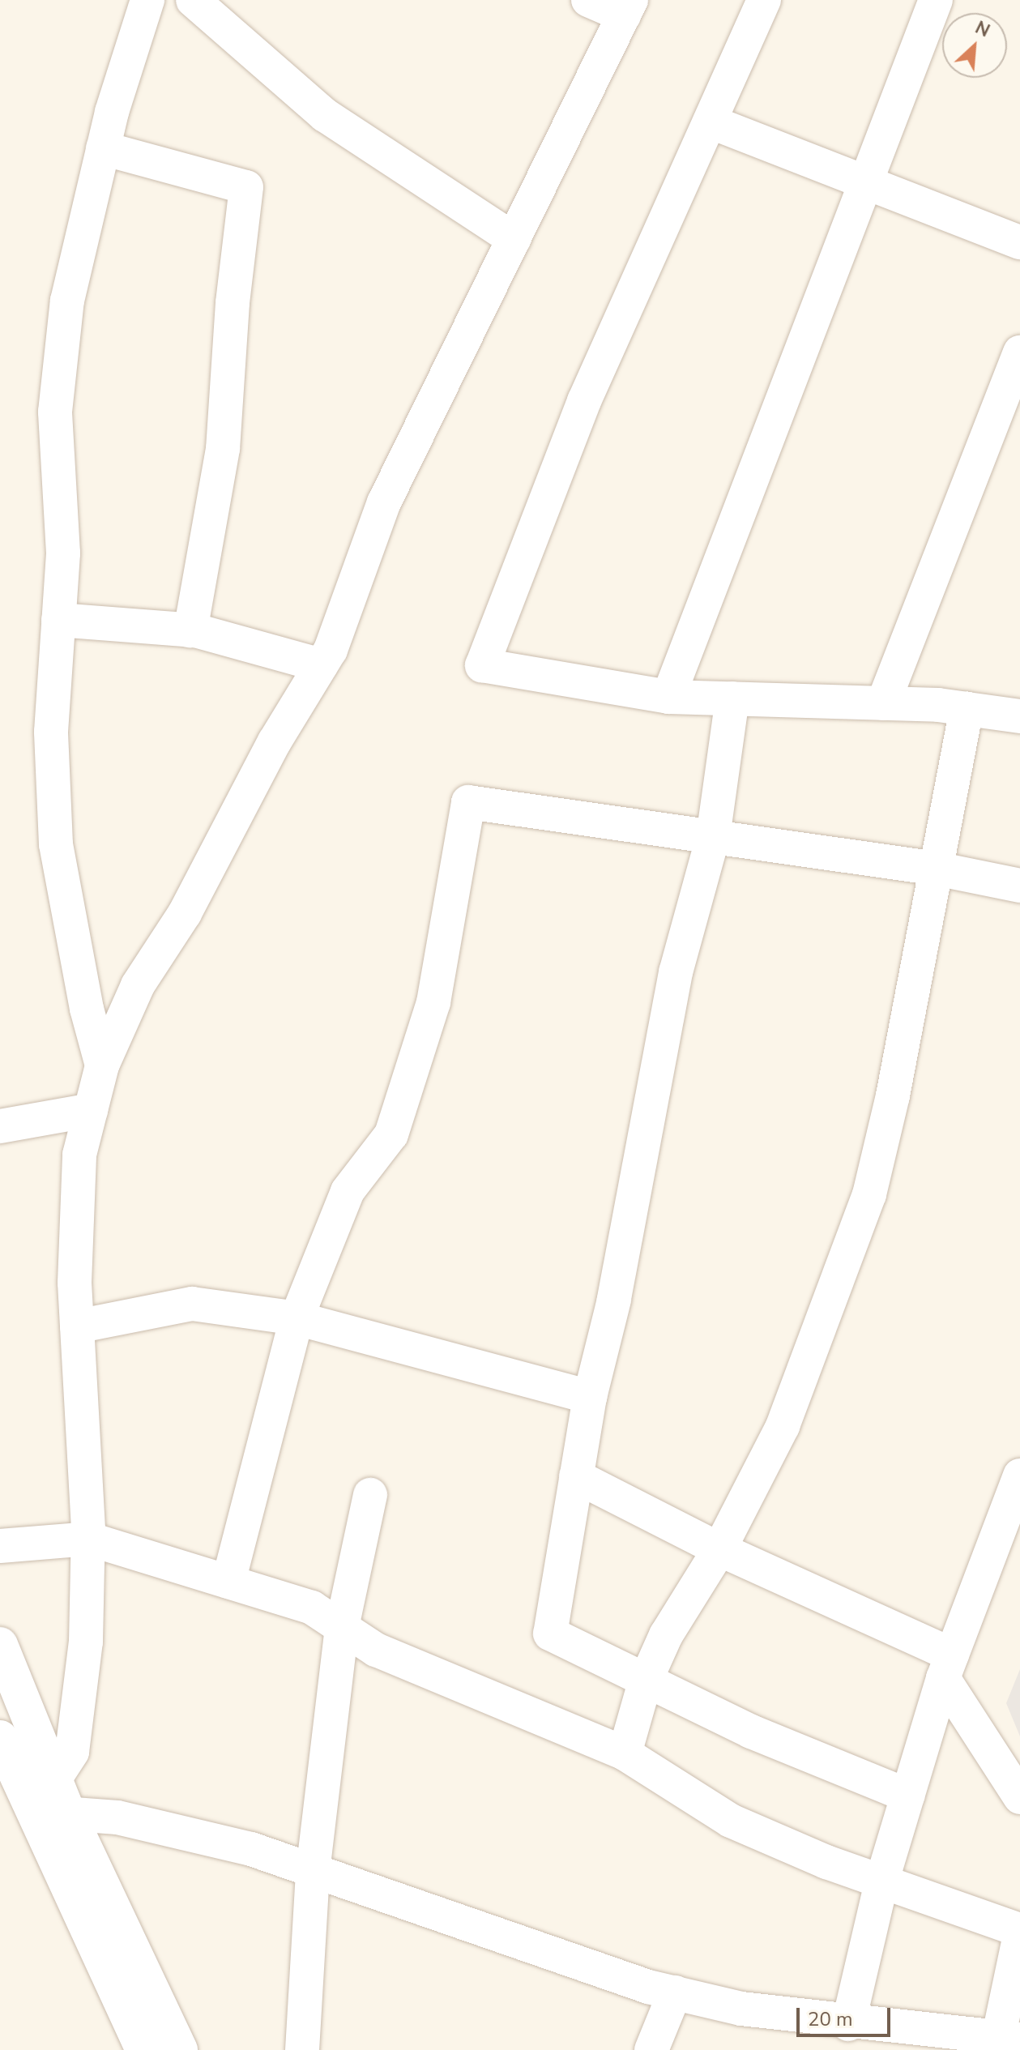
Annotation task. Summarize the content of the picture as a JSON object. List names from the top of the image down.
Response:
{
  "scale_bar": "20 m",
  "north": "top right"
}
